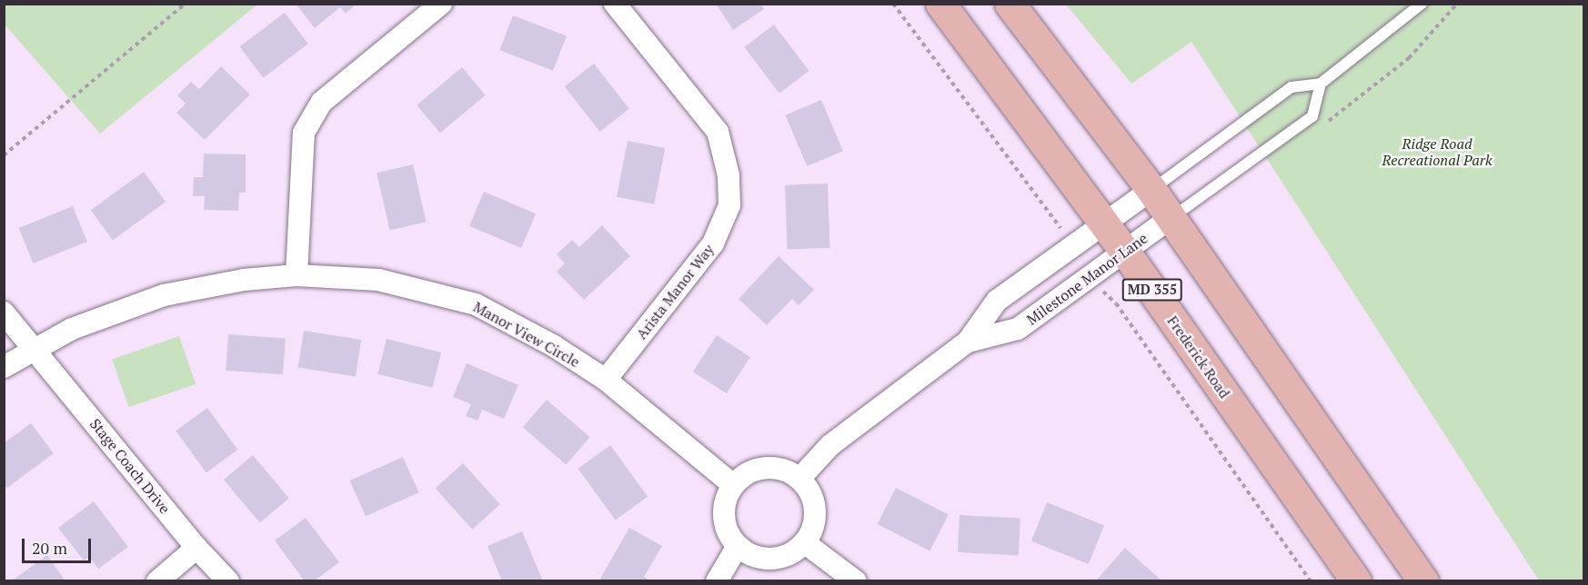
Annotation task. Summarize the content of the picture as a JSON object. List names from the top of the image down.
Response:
{
  "streets": {
    "main road": ["MD 355", "Frederick Road"],
    "street": [
      "Milestone Manor Lane",
      "Arista Manor Way",
      "Manor View Circle",
      "Stage Coach Drive"
    ]
  },
  "crossings": [
    ["Milestone Manor Lane", "Manor View Circle"],
    ["Milestone Manor Lane", "Frederick Road"],
    ["Arista Manor Way", "Manor View Circle"],
    ["Manor View Circle", "Stage Coach Drive"]
  ],
  "parks": ["Ridge Road Recreational Park"],
  "scale_bar": "20 m"
}
